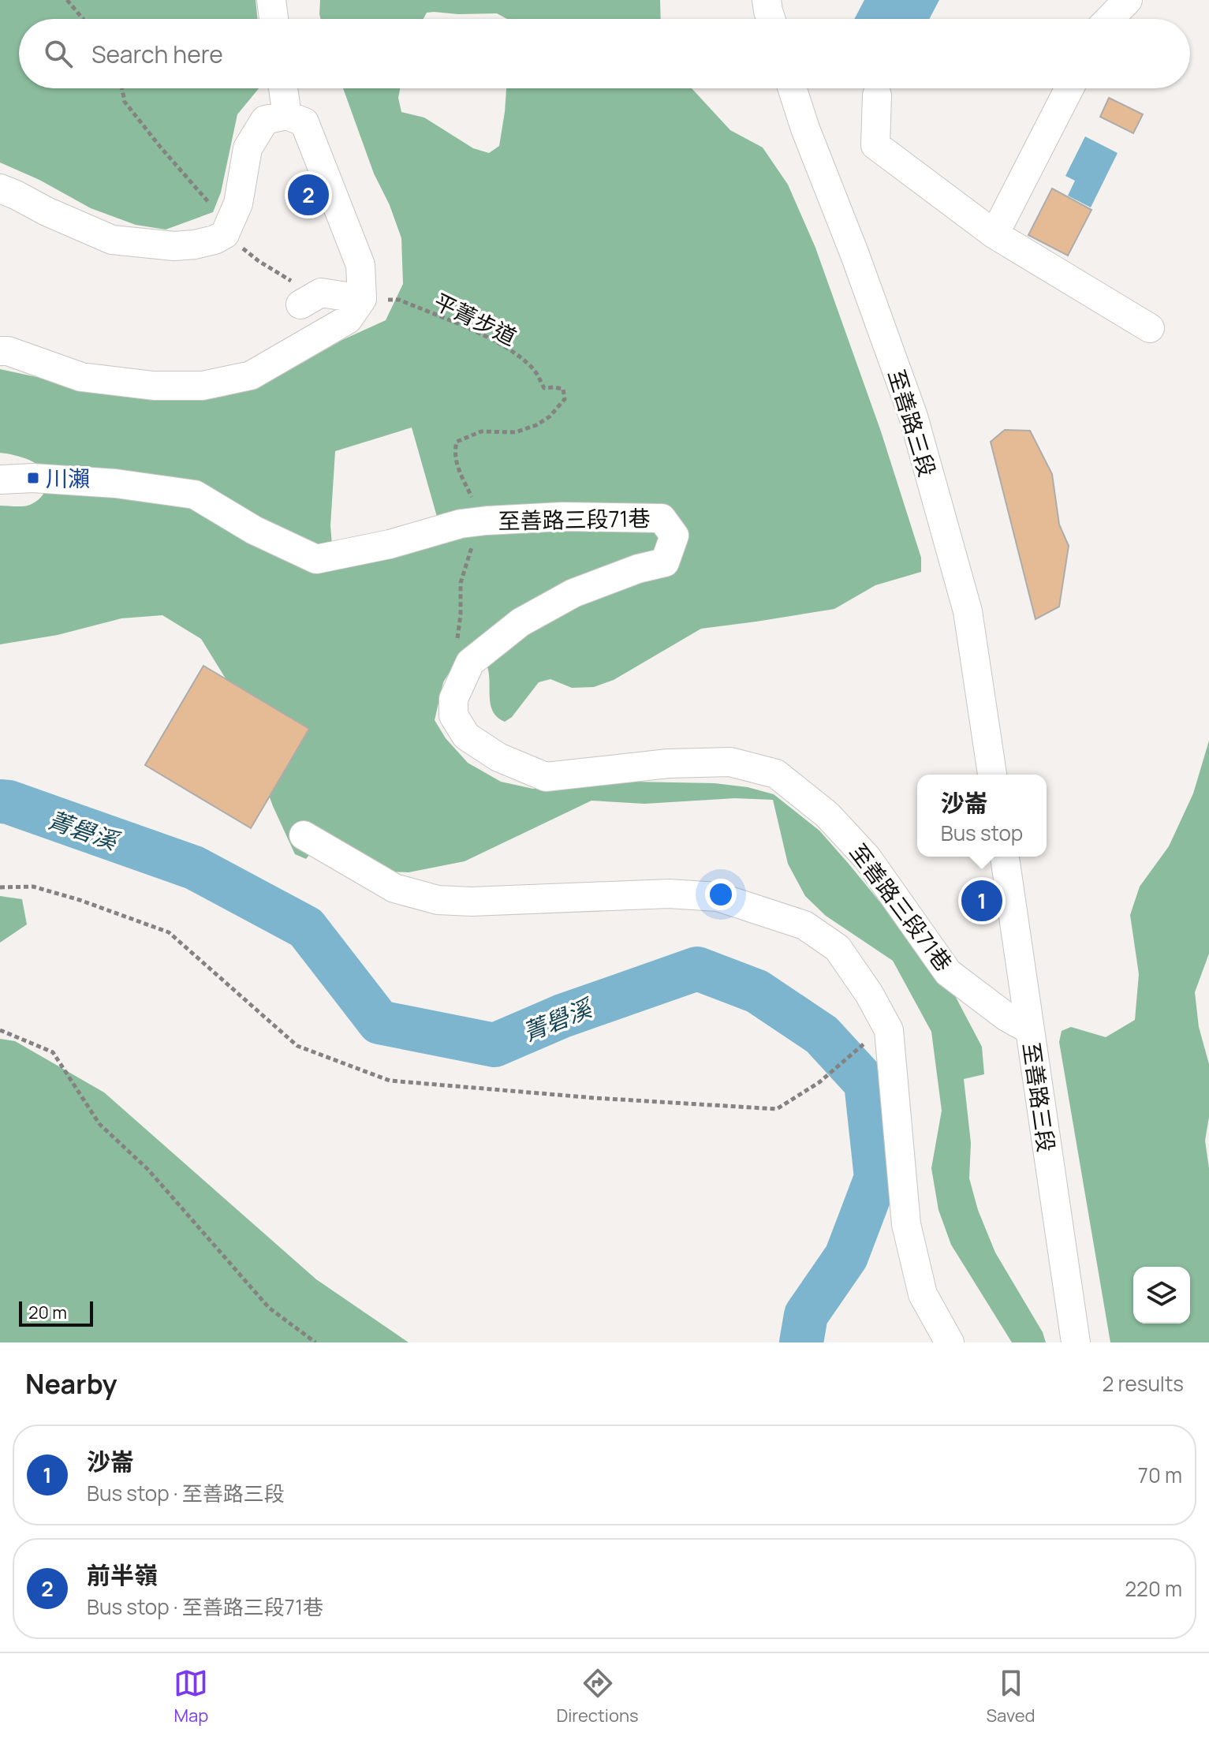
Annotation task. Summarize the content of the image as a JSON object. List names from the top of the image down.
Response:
{
  "streets": {
    "street": ["至善路三段", "至善路三段71巷"],
    "path": ["平菁步道"]
  },
  "crossings": [
    ["平菁步道", "至善路三段71巷"],
    ["至善路三段", "至善路三段71巷"]
  ],
  "water": ["菁礐溪"],
  "places": {
    "transit": ["川瀨"]
  },
  "scale_bar": "20 m",
  "page": {
    "search": "Search here",
    "pins": ["2", "1"],
    "popup": ["沙崙", "Bus stop"],
    "scale": "20 m",
    "heading": ["Nearby", "2 results"],
    "list": [
      {
        "mark": "1",
        "name": "沙崙",
        "note": "Bus stop · 至善路三段",
        "value": "70 m"
      },
      {
        "mark": "2",
        "name": "前半嶺",
        "note": "Bus stop · 至善路三段71巷",
        "value": "220 m"
      }
    ],
    "nav": ["Map", "Directions", "Saved"]
  }
}
